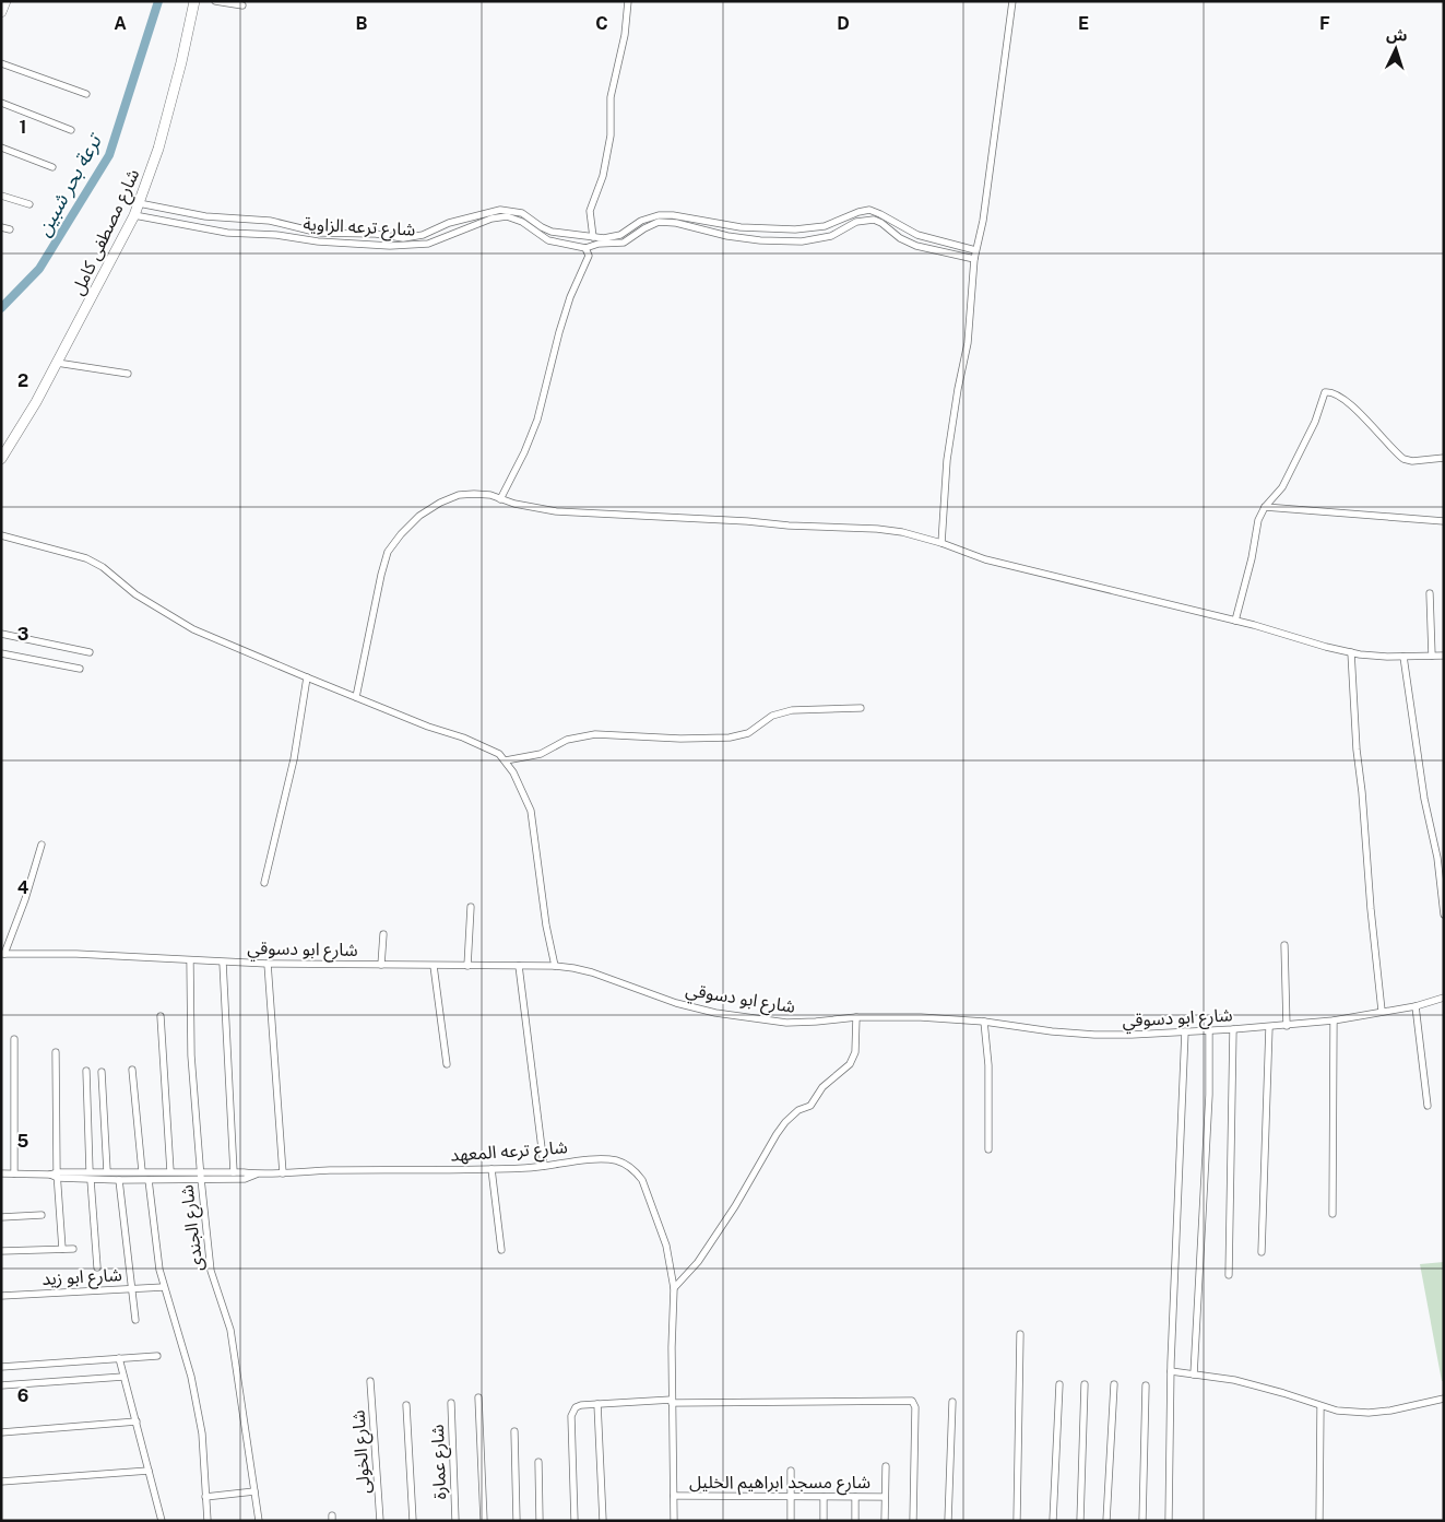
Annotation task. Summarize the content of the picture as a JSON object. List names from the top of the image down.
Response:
{
  "streets": {
    "main road": ["شارع مصطفى كامل"],
    "street": [
      "شارع ترعه الزاوية",
      "شارع ابو دسوقي",
      "شارع ترعه المعهد",
      "شارع الجندى",
      "شارع ابو زيد",
      "شارع الخولى",
      "شارع عمارة",
      "شارع مسجد ابراهيم الخليل"
    ]
  },
  "crossings": [
    ["شارع ترعه الزاوية", "شارع مصطفى كامل"],
    ["شارع ابو دسوقي", "شارع الجندى"],
    ["شارع ترعه المعهد", "شارع الجندى"],
    ["شارع ترعه المعهد", "شارع مسجد ابراهيم الخليل"]
  ],
  "water": ["ترعة بحر شبين"],
  "north": "top",
  "grid": {
    "columns": [
      "A",
      "B",
      "C",
      "D",
      "E",
      "F"
    ],
    "rows": [
      "1",
      "2",
      "3",
      "4",
      "5",
      "6"
    ]
  }
}
